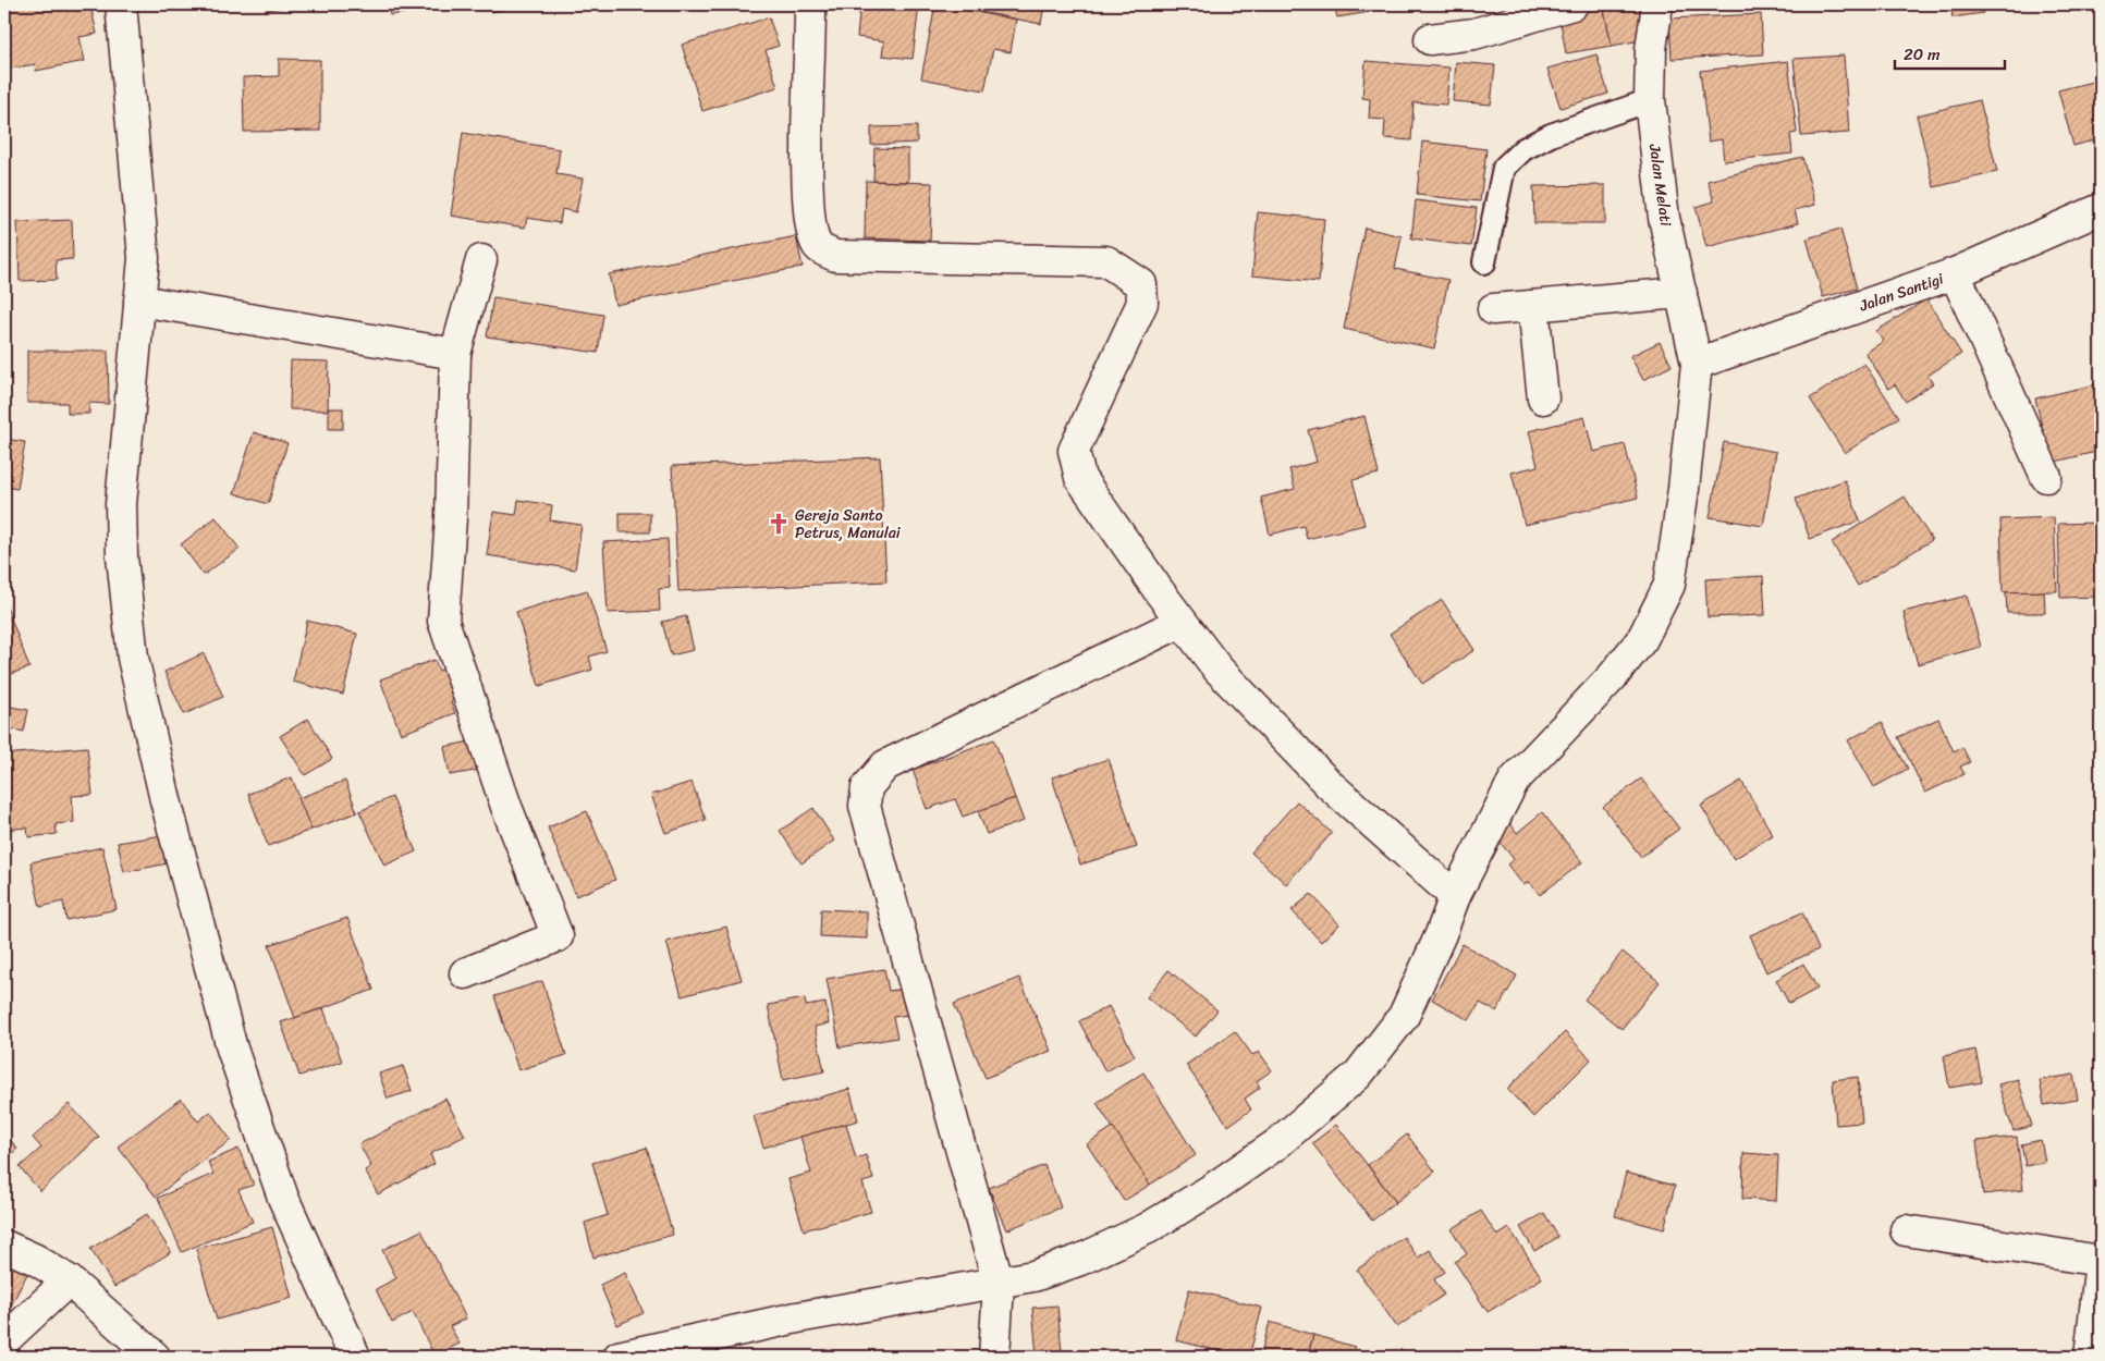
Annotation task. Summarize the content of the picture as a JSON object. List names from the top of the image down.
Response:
{
  "streets": {
    "street": ["Jalan Melati", "Jalan Santigi"]
  },
  "crossings": [
    ["Jalan Melati", "Jalan Santigi"]
  ],
  "places": {
    "church": ["Gereja Santo Petrus, Manulai"]
  },
  "scale_bar": "20 m"
}
